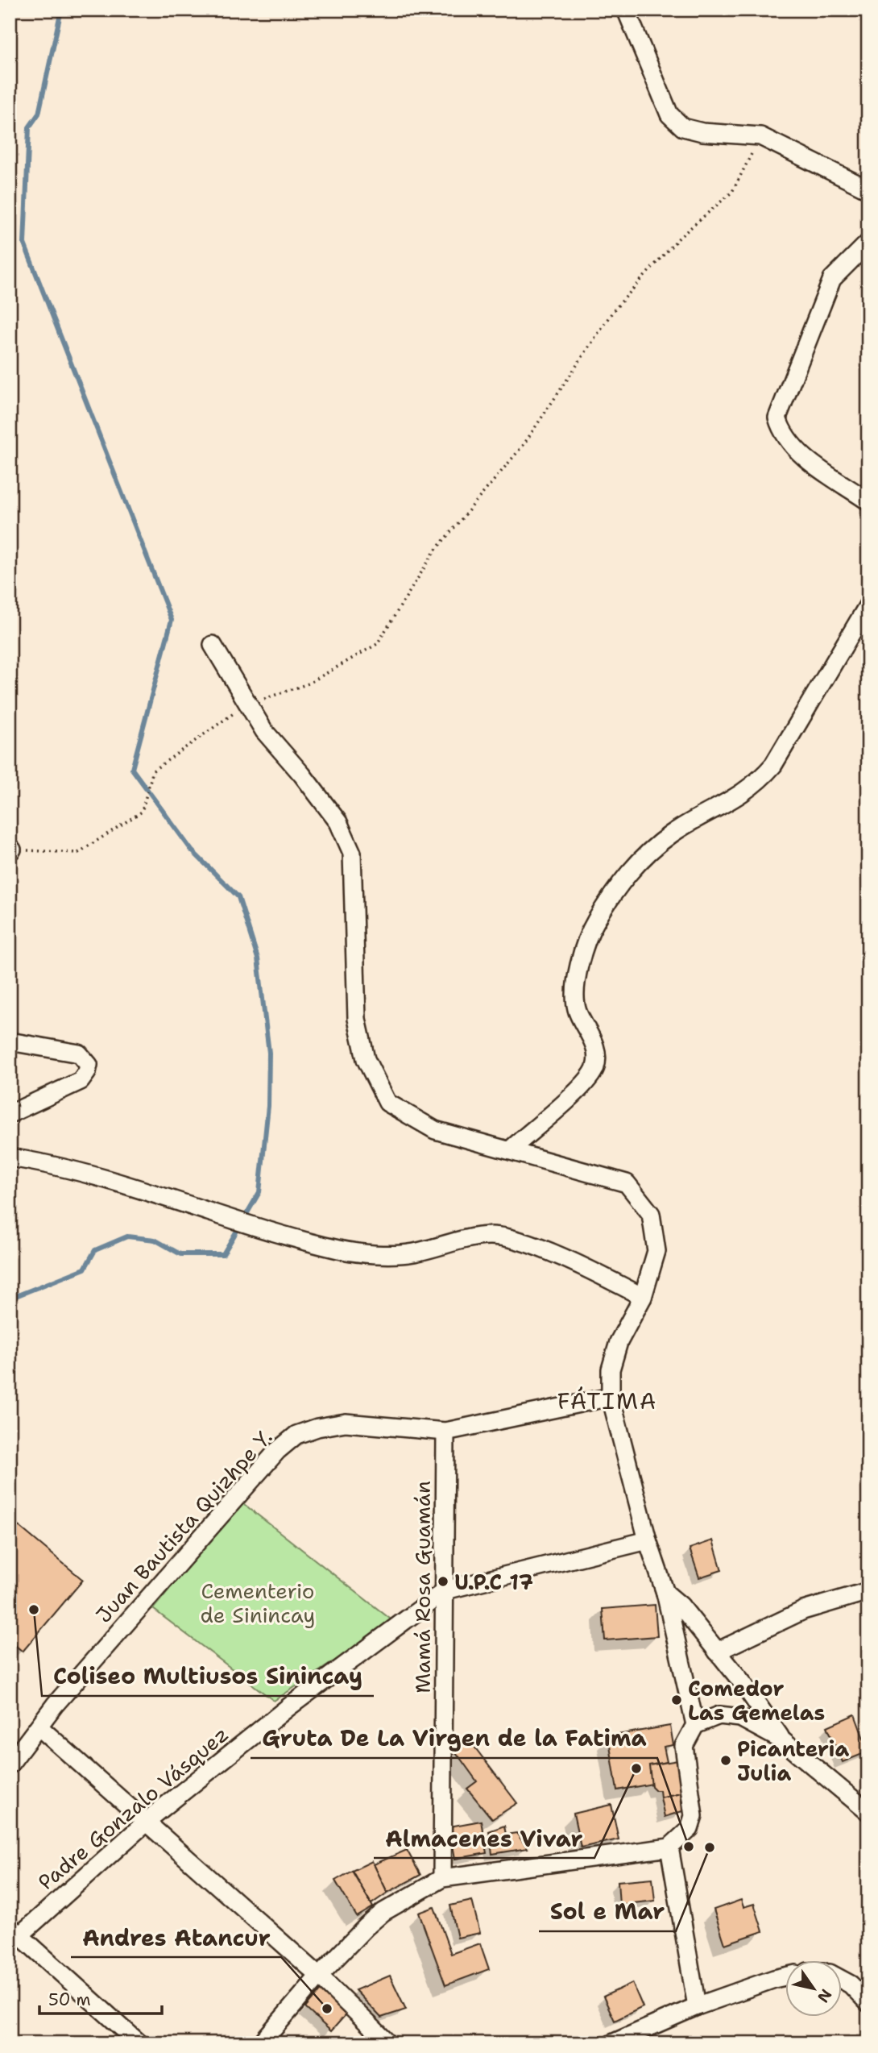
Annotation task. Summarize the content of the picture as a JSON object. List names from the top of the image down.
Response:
{
  "streets": {
    "street": ["Juan Bautista Quizhpe Y.", "Mamá Rosa Guamán", "Padre Gonzalo Vásquez"]
  },
  "crossings": [
    ["Juan Bautista Quizhpe Y.", "Mamá Rosa Guamán"],
    ["Mamá Rosa Guamán", "Padre Gonzalo Vásquez"]
  ],
  "districts": ["FÁTIMA"],
  "parks": ["Cementerio de Sinincay"],
  "places": [
    "U.P.C 17",
    "Coliseo Multiusos Sinincay",
    "Comedor Las Gemelas",
    "Picanteria Julia",
    "Almacenes Vivar",
    "Gruta De La Virgen de la Fatima",
    "Sol e Mar",
    "Andres Atancur"
  ],
  "scale_bar": "50 m",
  "north": "bottom right"
}
